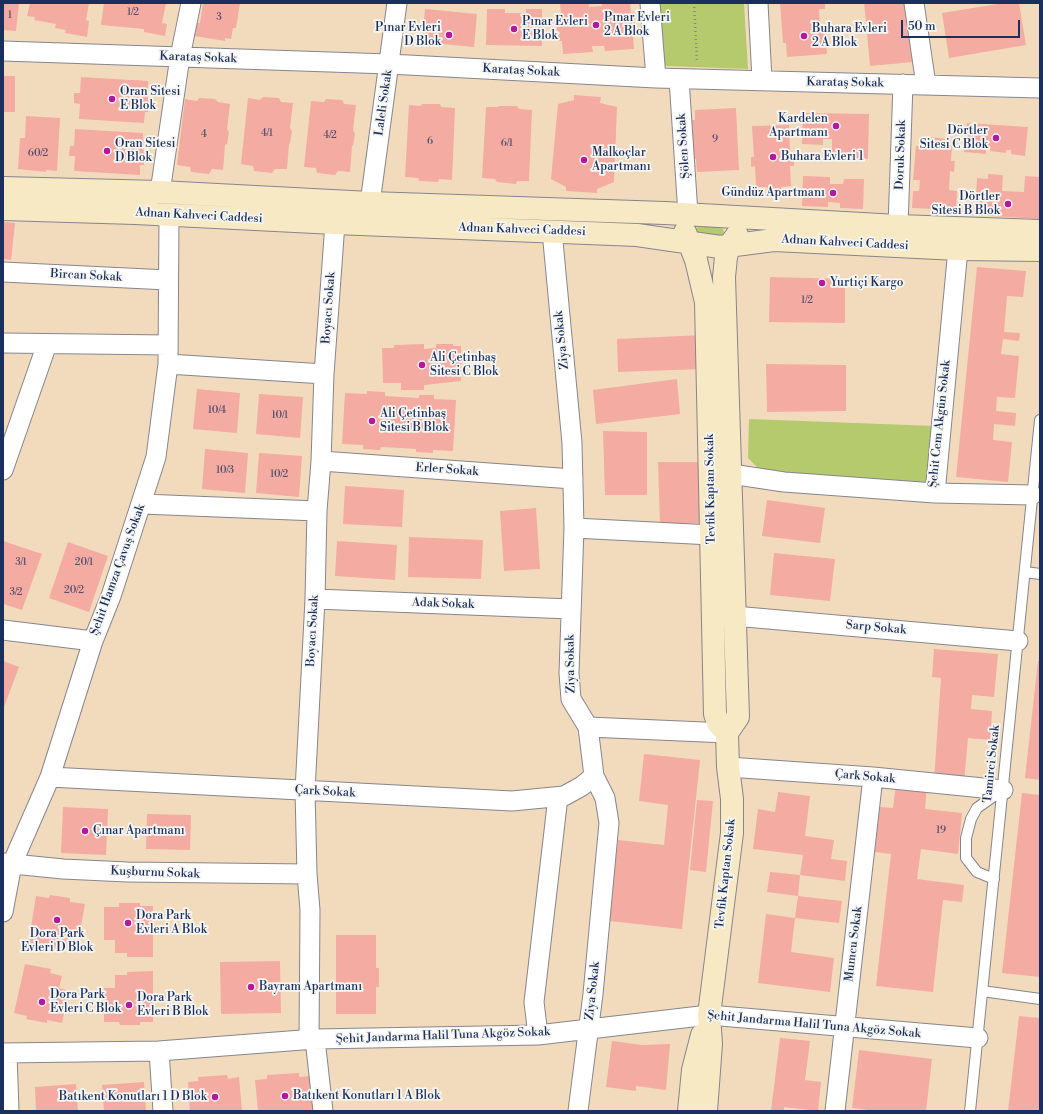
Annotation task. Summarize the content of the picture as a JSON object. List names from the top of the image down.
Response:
{
  "streets": {
    "main road": ["Adnan Kahveci Caddesi", "Tevfik Kaptan Sokak"],
    "street": [
      "Karataş Sokak",
      "Laleli Sokak",
      "Şölen Sokak",
      "Doruk Sokak",
      "Bircan Sokak",
      "Boyacı Sokak",
      "Ziya Sokak",
      "Şehit Cem Akgün Sokak",
      "Erler Sokak",
      "Şehit Hamza Çavuş Sokak",
      "Adak Sokak",
      "Sarp Sokak",
      "Çark Sokak",
      "Kuşburnu Sokak",
      "Mumcu Sokak",
      "Şehit Jandarma Halil Tuna Akgöz Sokak"
    ],
    "lane": ["Tamirci Sokak"]
  },
  "crossings": [
    ["Karataş Sokak", "Laleli Sokak"],
    ["Karataş Sokak", "Şölen Sokak"],
    ["Karataş Sokak", "Doruk Sokak"],
    ["Laleli Sokak", "Adnan Kahveci Caddesi"],
    ["Şölen Sokak", "Adnan Kahveci Caddesi"],
    ["Şölen Sokak", "Tevfik Kaptan Sokak"],
    ["Doruk Sokak", "Adnan Kahveci Caddesi"],
    ["Adnan Kahveci Caddesi", "Boyacı Sokak"],
    ["Adnan Kahveci Caddesi", "Ziya Sokak"],
    ["Adnan Kahveci Caddesi", "Şehit Cem Akgün Sokak"],
    ["Adnan Kahveci Caddesi", "Tevfik Kaptan Sokak"],
    ["Adnan Kahveci Caddesi", "Şehit Hamza Çavuş Sokak"],
    ["Bircan Sokak", "Şehit Hamza Çavuş Sokak"],
    ["Boyacı Sokak", "Erler Sokak"],
    ["Boyacı Sokak", "Adak Sokak"],
    ["Boyacı Sokak", "Çark Sokak"],
    ["Boyacı Sokak", "Kuşburnu Sokak"],
    ["Boyacı Sokak", "Şehit Jandarma Halil Tuna Akgöz Sokak"],
    ["Ziya Sokak", "Erler Sokak"],
    ["Ziya Sokak", "Adak Sokak"],
    ["Ziya Sokak", "Çark Sokak"],
    ["Ziya Sokak", "Şehit Jandarma Halil Tuna Akgöz Sokak"],
    ["Şehit Cem Akgün Sokak", "Tevfik Kaptan Sokak"],
    ["Tevfik Kaptan Sokak", "Sarp Sokak"],
    ["Tevfik Kaptan Sokak", "Çark Sokak"],
    ["Tevfik Kaptan Sokak", "Şehit Jandarma Halil Tuna Akgöz Sokak"],
    ["Şehit Hamza Çavuş Sokak", "Çark Sokak"],
    ["Şehit Hamza Çavuş Sokak", "Kuşburnu Sokak"],
    ["Sarp Sokak", "Tamirci Sokak"],
    ["Tamirci Sokak", "Çark Sokak"],
    ["Tamirci Sokak", "Şehit Jandarma Halil Tuna Akgöz Sokak"],
    ["Çark Sokak", "Mumcu Sokak"],
    ["Mumcu Sokak", "Şehit Jandarma Halil Tuna Akgöz Sokak"]
  ],
  "places": [
    "Pınar Evleri 2 A Blok",
    "Pınar Evleri E Blok",
    "Pınar Evleri D Blok",
    "Buhara Evleri 2 A Blok",
    "Oran Sitesi E Blok",
    "Kardelen Apartmanı",
    "Dörtler Sitesi C Blok",
    "Oran Sitesi D Blok",
    "Buhara Evleri 1",
    "Malkoçlar Apartmanı",
    "Gündüz Apartmanı",
    "Dörtler Sitesi B Blok",
    "Yurtiçi Kargo",
    "Ali Çetinbaş Sitesi C Blok",
    "Ali Çetinbaş Sitesi B Blok",
    "Çınar Apartmanı",
    "Dora Park Evleri D Blok",
    "Dora Park Evleri A Blok",
    "Bayram Apartmanı",
    "Dora Park Evleri C Blok",
    "Dora Park Evleri B Blok",
    "Batıkent Konutları 1 A Blok",
    "Batıkent Konutları 1 D Blok"
  ],
  "house_numbers": [
    "1/2",
    "1",
    "3",
    "4/1",
    "4",
    "4/2",
    "9",
    "6",
    "6/1",
    "60/2",
    "1/2",
    "10/4",
    "10/1",
    "10/3",
    "10/2",
    "3/1",
    "20/1",
    "20/2",
    "3/2",
    "19"
  ],
  "scale_bar": "50 m"
}
